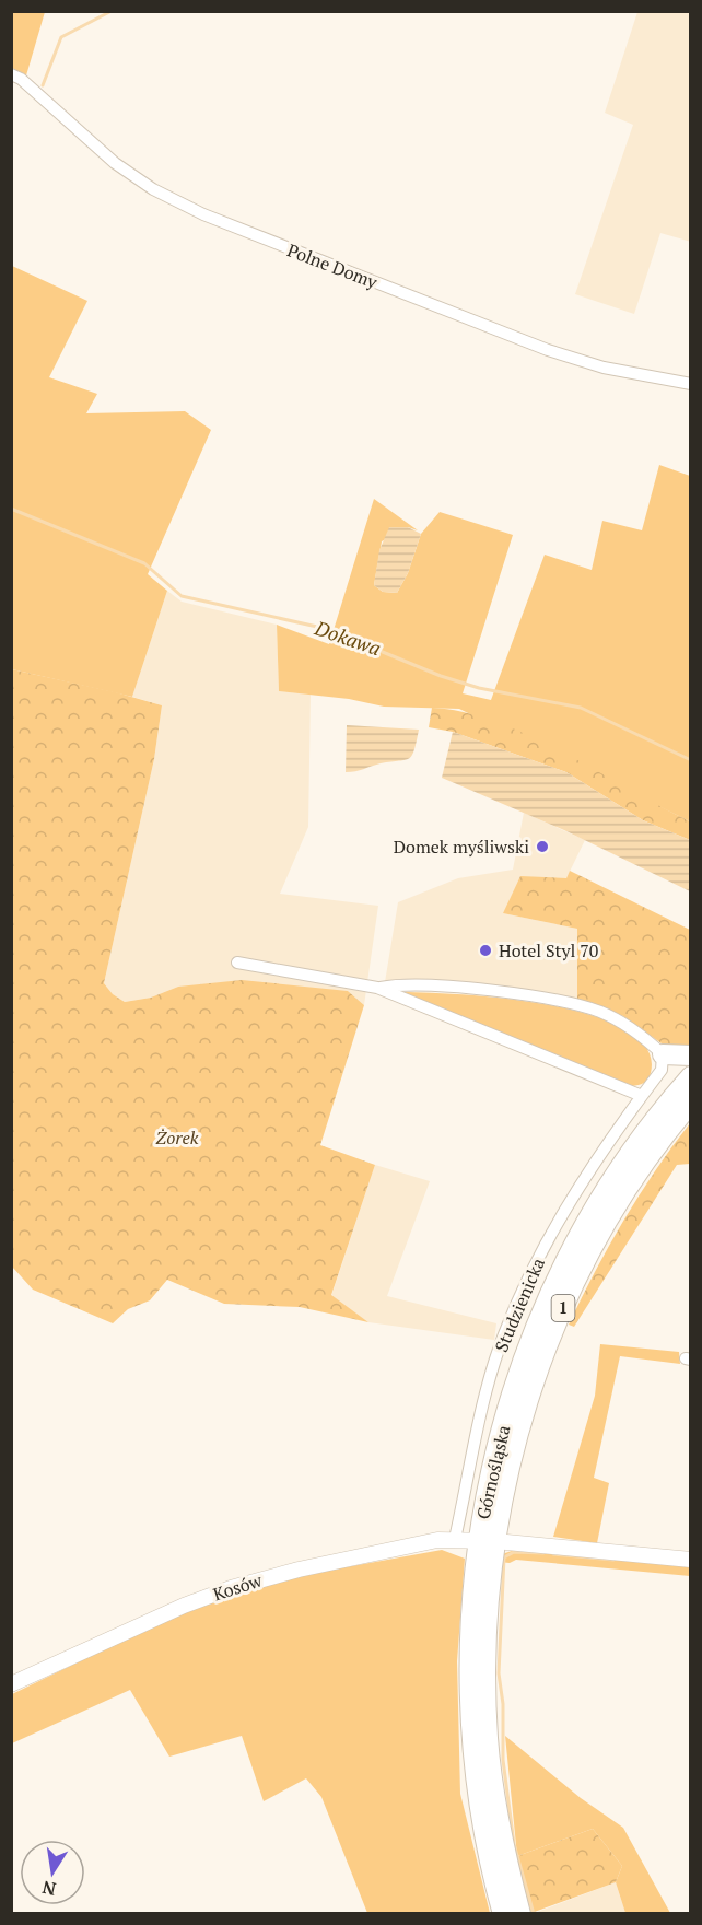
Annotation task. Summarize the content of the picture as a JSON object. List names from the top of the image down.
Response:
{
  "streets": {
    "main road": ["1", "Górnośląska"],
    "street": ["Polne Domy", "Studzienicka", "Kosów"]
  },
  "crossings": [
    ["Studzienicka", "Kosów"],
    ["Górnośląska", "Kosów"]
  ],
  "water": ["Dokawa"],
  "parks": ["Żorek"],
  "places": ["Domek myśliwski", "Hotel Styl 70"],
  "north": "bottom"
}
